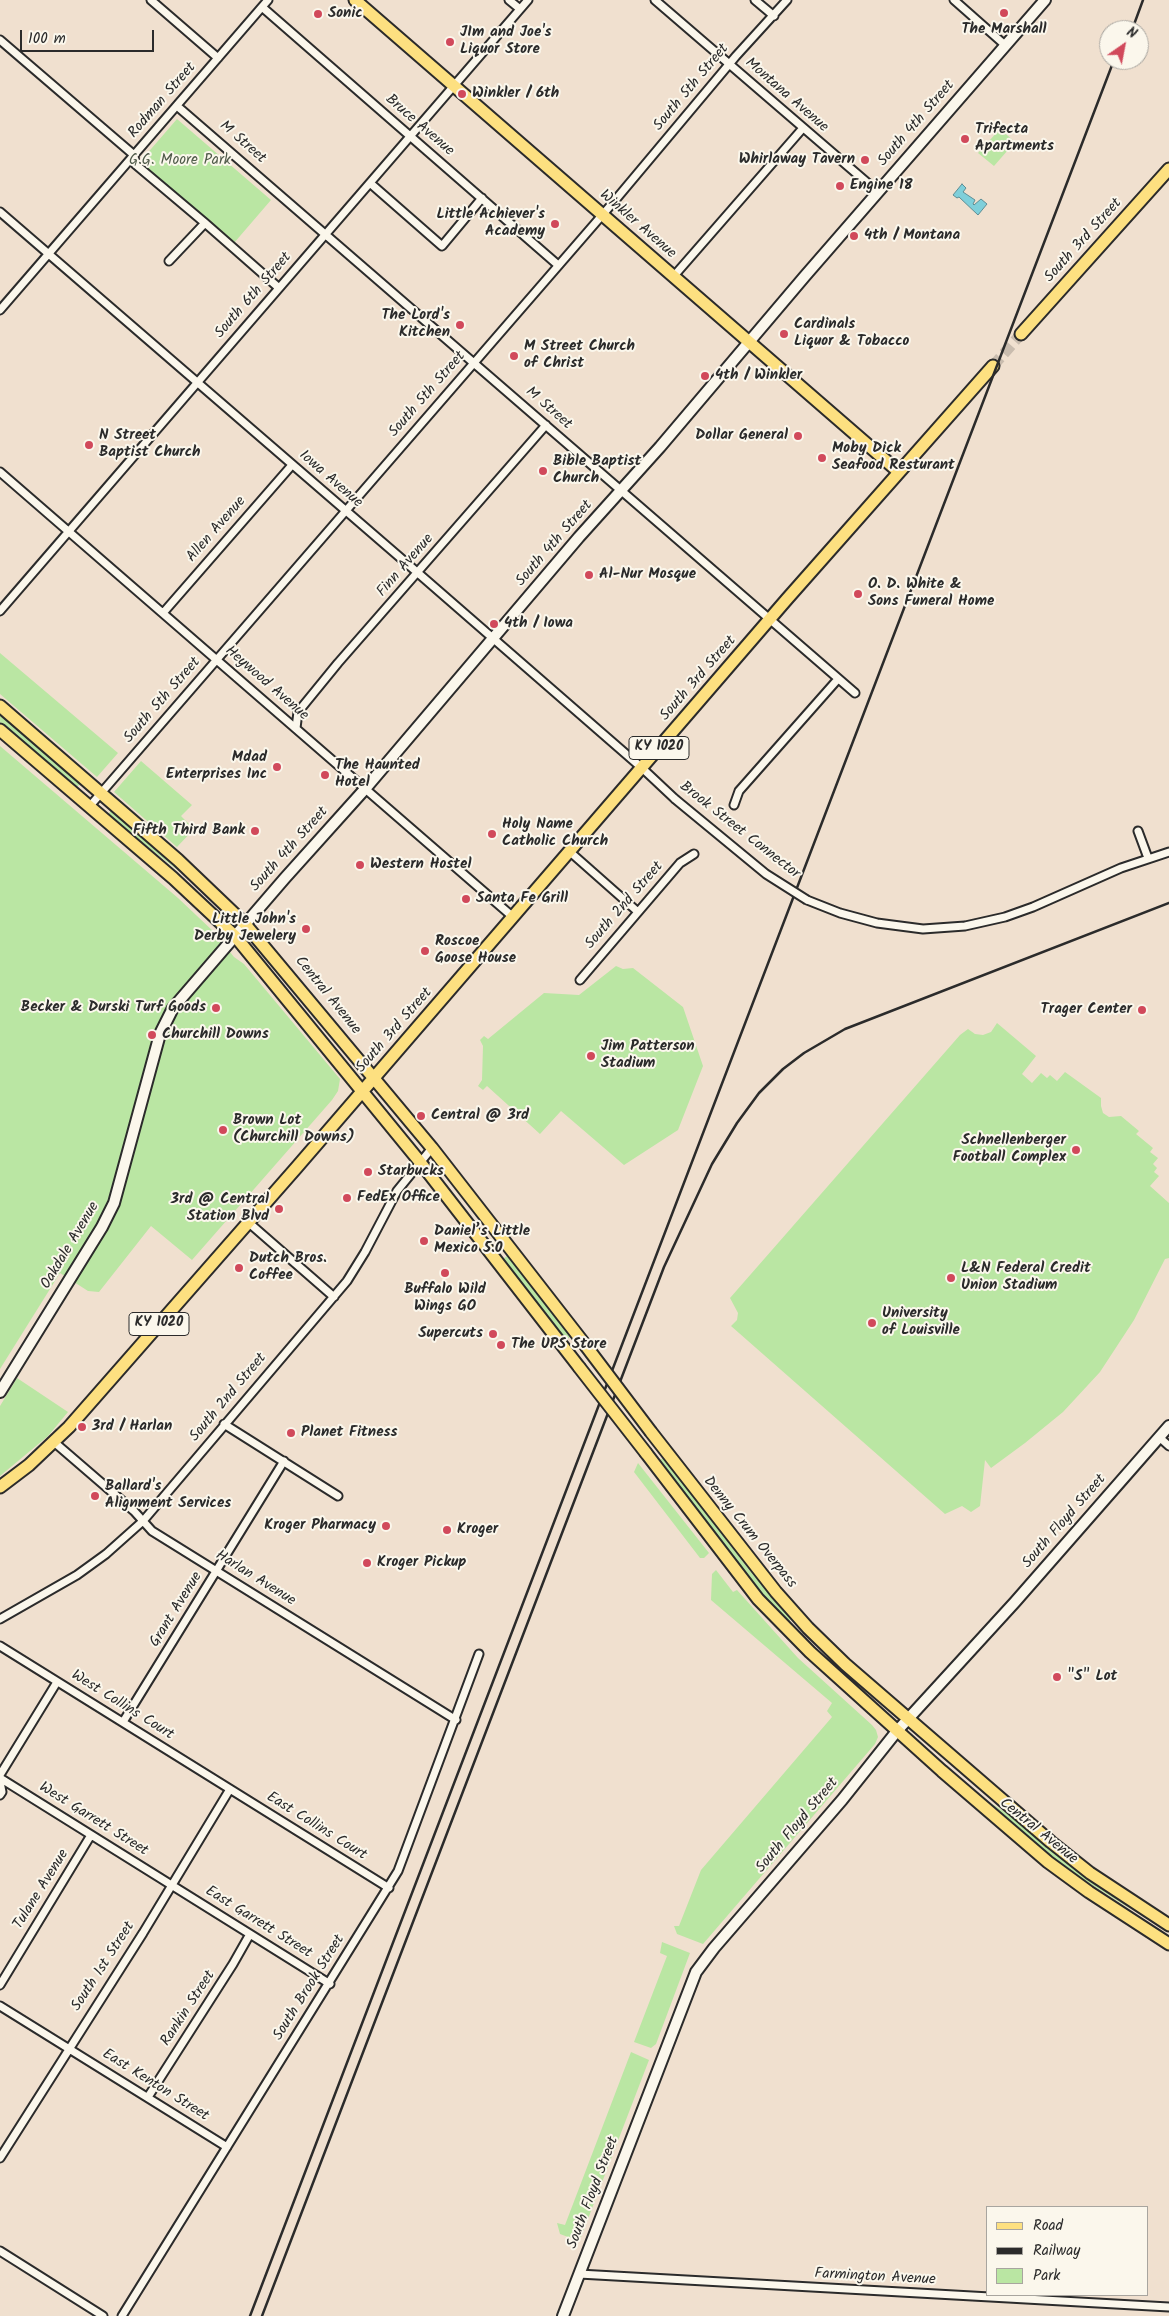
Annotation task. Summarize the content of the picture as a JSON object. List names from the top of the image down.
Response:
{
  "streets": {
    "main road": [
      "South 4th Street",
      "Winkler Avenue",
      "South 3rd Street",
      "KY 1020",
      "Central Avenue",
      "Oakdale Avenue",
      "South Floyd Street",
      "Denny Crum Overpass"
    ],
    "street": [
      "South 5th Street",
      "Montana Avenue",
      "Rodman Street",
      "Bruce Avenue",
      "M Street",
      "South 6th Street",
      "Iowa Avenue",
      "Allen Avenue",
      "Finn Avenue",
      "Heywood Avenue",
      "Brook Street Connector",
      "South 2nd Street",
      "Harlan Avenue",
      "Grant Avenue",
      "West Collins Court",
      "West Garrett Street",
      "East Collins Court",
      "Tulane Avenue",
      "East Garrett Street",
      "South 1st Street",
      "South Brook Street",
      "Rankin Street",
      "East Kenton Street",
      "Farmington Avenue"
    ]
  },
  "crossings": [
    ["South 5th Street", "Montana Avenue"],
    ["South 5th Street", "Bruce Avenue"],
    ["South 5th Street", "M Street"],
    ["South 5th Street", "Winkler Avenue"],
    ["South 5th Street", "Iowa Avenue"],
    ["South 5th Street", "Heywood Avenue"],
    ["South 5th Street", "Central Avenue"],
    ["Montana Avenue", "South 4th Street"],
    ["Rodman Street", "Bruce Avenue"],
    ["Rodman Street", "M Street"],
    ["Rodman Street", "Iowa Avenue"],
    ["South 4th Street", "M Street"],
    ["South 4th Street", "Winkler Avenue"],
    ["South 4th Street", "Iowa Avenue"],
    ["South 4th Street", "Heywood Avenue"],
    ["South 4th Street", "Central Avenue"],
    ["South 4th Street", "Oakdale Avenue"],
    ["Bruce Avenue", "South 6th Street"],
    ["M Street", "South 3rd Street"],
    ["M Street", "South 6th Street"],
    ["M Street", "Finn Avenue"],
    ["Winkler Avenue", "South 3rd Street"],
    ["Winkler Avenue", "South 6th Street"],
    ["South 3rd Street", "Iowa Avenue"],
    ["South 3rd Street", "Heywood Avenue"],
    ["South 3rd Street", "KY 1020"],
    ["South 3rd Street", "Brook Street Connector"],
    ["South 3rd Street", "Central Avenue"],
    ["South 3rd Street", "Harlan Avenue"],
    ["South 6th Street", "Iowa Avenue"],
    ["South 6th Street", "Heywood Avenue"],
    ["Iowa Avenue", "Allen Avenue"],
    ["Iowa Avenue", "Finn Avenue"],
    ["Iowa Avenue", "Brook Street Connector"],
    ["Allen Avenue", "Heywood Avenue"],
    ["Finn Avenue", "Heywood Avenue"],
    ["KY 1020", "Harlan Avenue"],
    ["South 2nd Street", "Central Avenue"],
    ["South 2nd Street", "Denny Crum Overpass"],
    ["South 2nd Street", "Harlan Avenue"],
    ["Central Avenue", "South Floyd Street"],
    ["Central Avenue", "Denny Crum Overpass"],
    ["South Floyd Street", "Denny Crum Overpass"],
    ["South Floyd Street", "Farmington Avenue"],
    ["Harlan Avenue", "Grant Avenue"],
    ["Harlan Avenue", "South Brook Street"],
    ["Grant Avenue", "West Collins Court"],
    ["West Collins Court", "East Collins Court"],
    ["West Collins Court", "South 1st Street"],
    ["West Garrett Street", "Tulane Avenue"],
    ["West Garrett Street", "East Garrett Street"],
    ["West Garrett Street", "South 1st Street"],
    ["East Collins Court", "South 1st Street"],
    ["East Collins Court", "South Brook Street"],
    ["East Garrett Street", "South 1st Street"],
    ["East Garrett Street", "South Brook Street"],
    ["East Garrett Street", "Rankin Street"],
    ["South 1st Street", "East Kenton Street"],
    ["South Brook Street", "East Kenton Street"],
    ["Rankin Street", "East Kenton Street"]
  ],
  "parks": ["G.G. Moore Park"],
  "places": [
    "The Marshall",
    "Sonic",
    "JIm and Joe's Liquor Store",
    "Winkler / 6th",
    "Trifecta Apartments",
    "Whirlaway Tavern",
    "Engine 18",
    "Little Achiever's Academy",
    "4th / Montana",
    "The Lord's Kitchen",
    "Cardinals Liquor & Tobacco",
    "M Street Church of Christ",
    "4th / Winkler",
    "Dollar General",
    "N Street Baptist Church",
    "Moby Dick Seafood Resturant",
    "Bible Baptist Church",
    "Al-Nur Mosque",
    "O. D. White & Sons Funeral Home",
    "4th / Iowa",
    "Mdad Enterprises Inc",
    "The Haunted Hotel",
    "Fifth Third Bank",
    "Holy Name Catholic Church",
    "Western Hostel",
    "Santa Fe Grill",
    "Little John's Derby Jewelery",
    "Roscoe Goose House",
    "Becker & Durski Turf Goods",
    "Trager Center",
    "Churchill Downs",
    "Jim Patterson Stadium",
    "Central @ 3rd",
    "Brown Lot (Churchill Downs)",
    "Schnellenberger Football Complex",
    "Starbucks",
    "FedEx Office",
    "3rd @ Central Station Blvd",
    "Daniel’s Little Mexico 5.0",
    "Dutch Bros. Coffee",
    "Buffalo Wild Wings GO",
    "L&N Federal Credit Union Stadium",
    "University of Louisville",
    "Supercuts",
    "The UPS Store",
    "3rd / Harlan",
    "Planet Fitness",
    "Ballard's Alignment Services",
    "Kroger Pharmacy",
    "Kroger",
    "Kroger Pickup",
    "\"S\" Lot"
  ],
  "legend": ["Road", "Railway", "Park"],
  "scale_bar": "100 m",
  "north": "top right"
}
